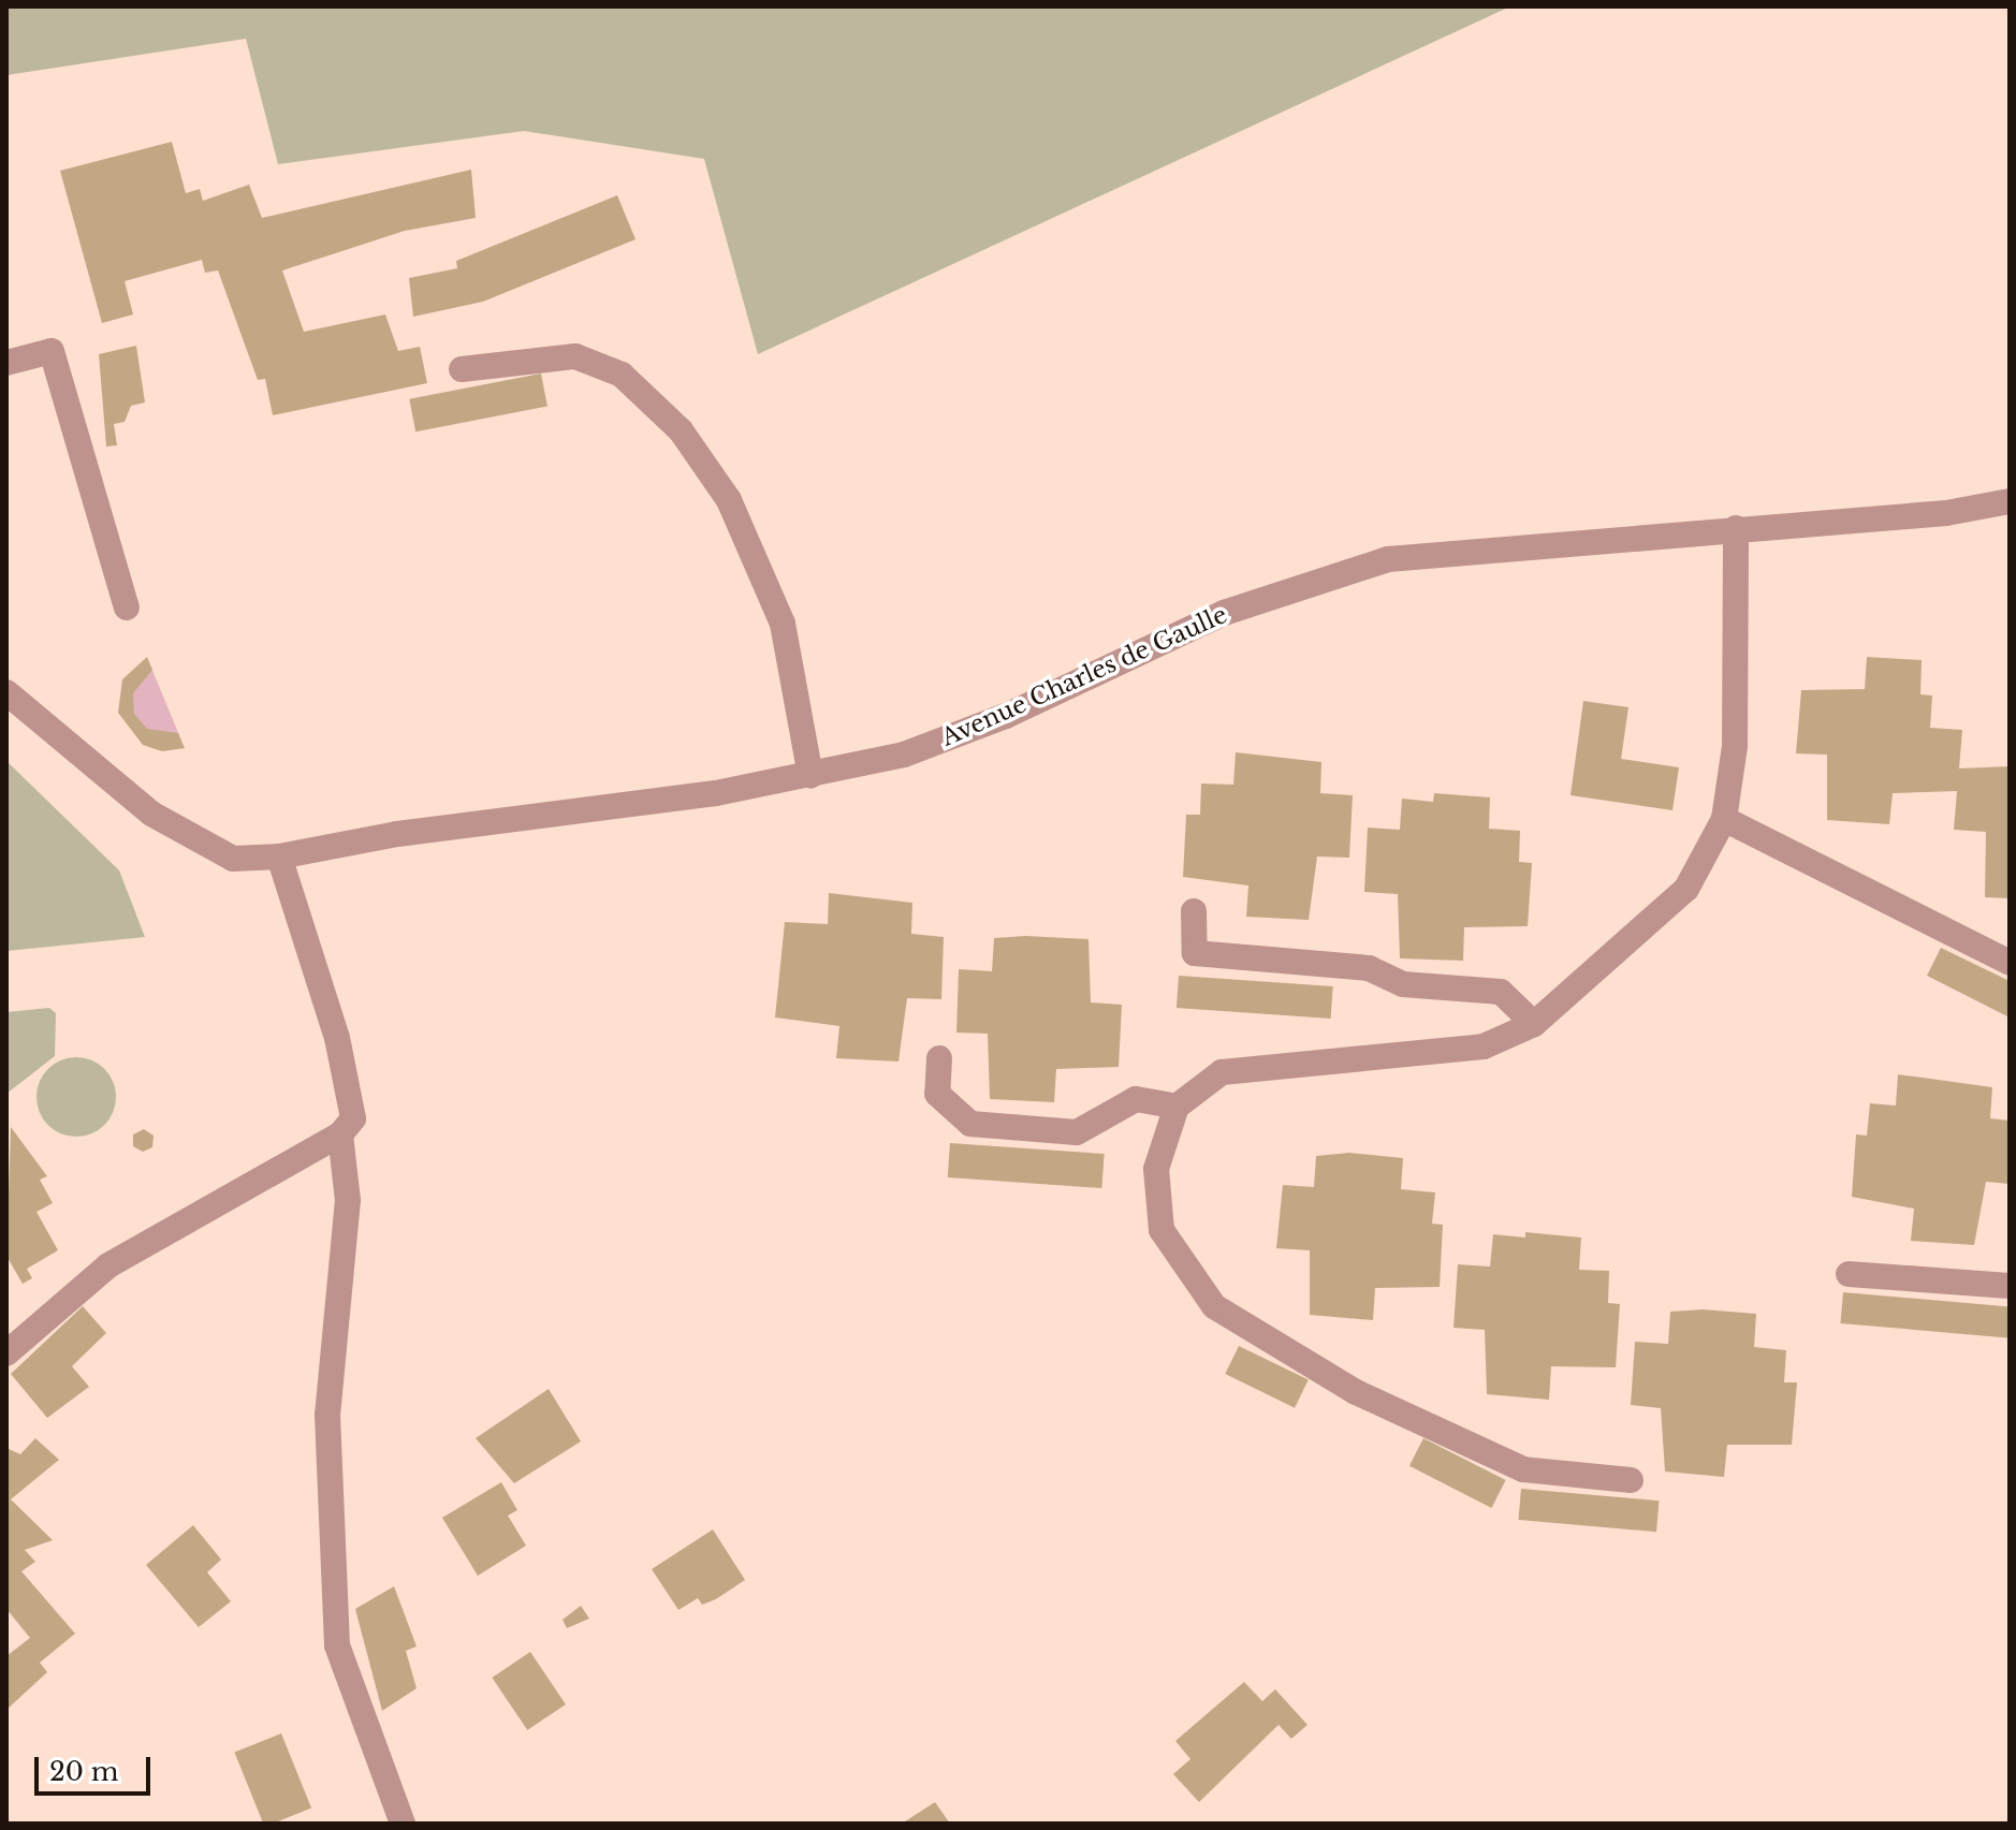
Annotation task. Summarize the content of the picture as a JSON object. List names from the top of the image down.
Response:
{
  "streets": {
    "street": ["Avenue Charles de Gaulle"]
  },
  "scale_bar": "20 m"
}
